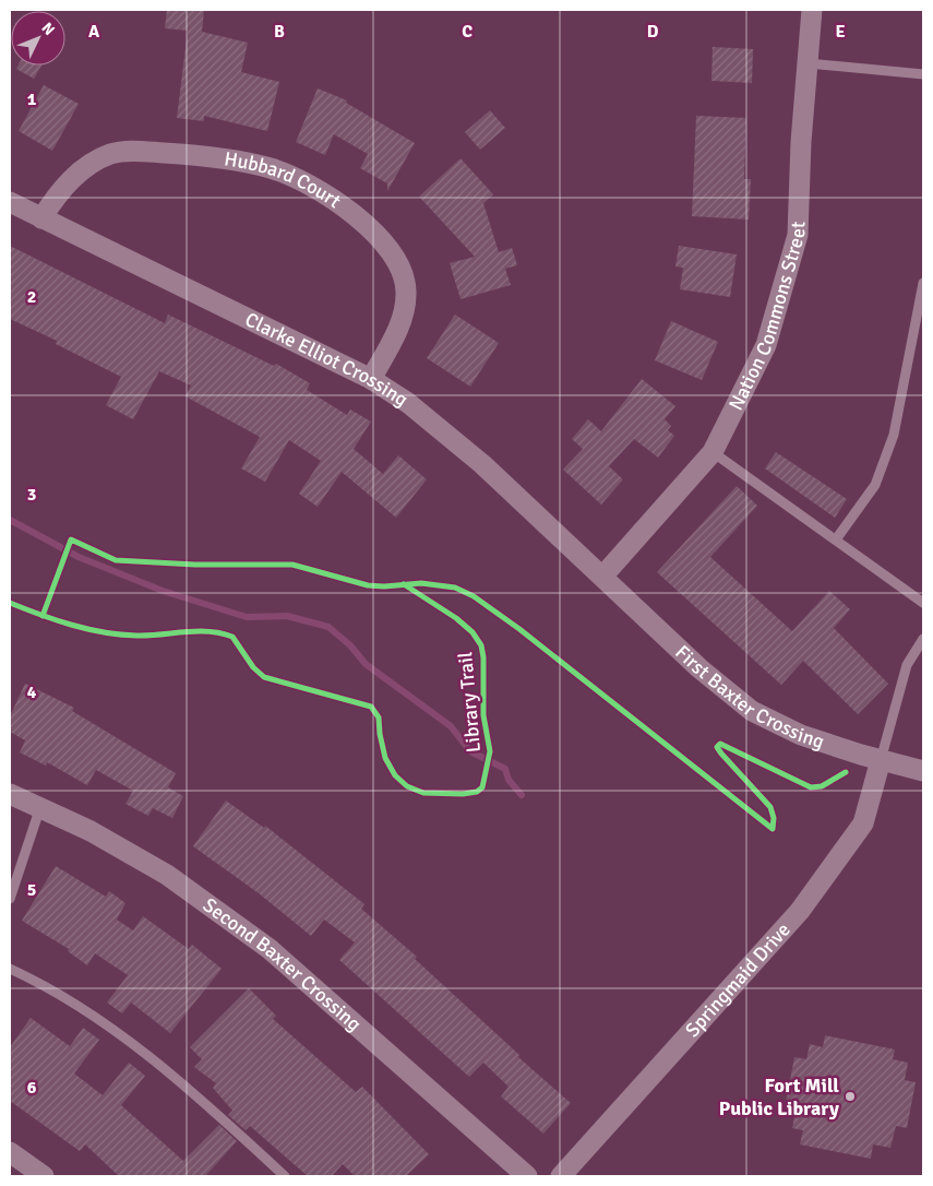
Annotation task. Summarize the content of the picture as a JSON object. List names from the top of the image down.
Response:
{
  "streets": {
    "street": [
      "Hubbard Court",
      "Nation Commons Street",
      "Clarke Elliot Crossing",
      "First Baxter Crossing",
      "Second Baxter Crossing",
      "Springmaid Drive"
    ],
    "cycle path": ["Library Trail"]
  },
  "crossings": [
    ["Hubbard Court", "Clarke Elliot Crossing"],
    ["Nation Commons Street", "Clarke Elliot Crossing"],
    ["Nation Commons Street", "First Baxter Crossing"],
    ["Clarke Elliot Crossing", "First Baxter Crossing"],
    ["First Baxter Crossing", "Springmaid Drive"]
  ],
  "places": ["Fort Mill Public Library"],
  "north": "top right",
  "grid": {
    "columns": [
      "A",
      "B",
      "C",
      "D",
      "E"
    ],
    "rows": [
      "1",
      "2",
      "3",
      "4",
      "5",
      "6"
    ]
  }
}
